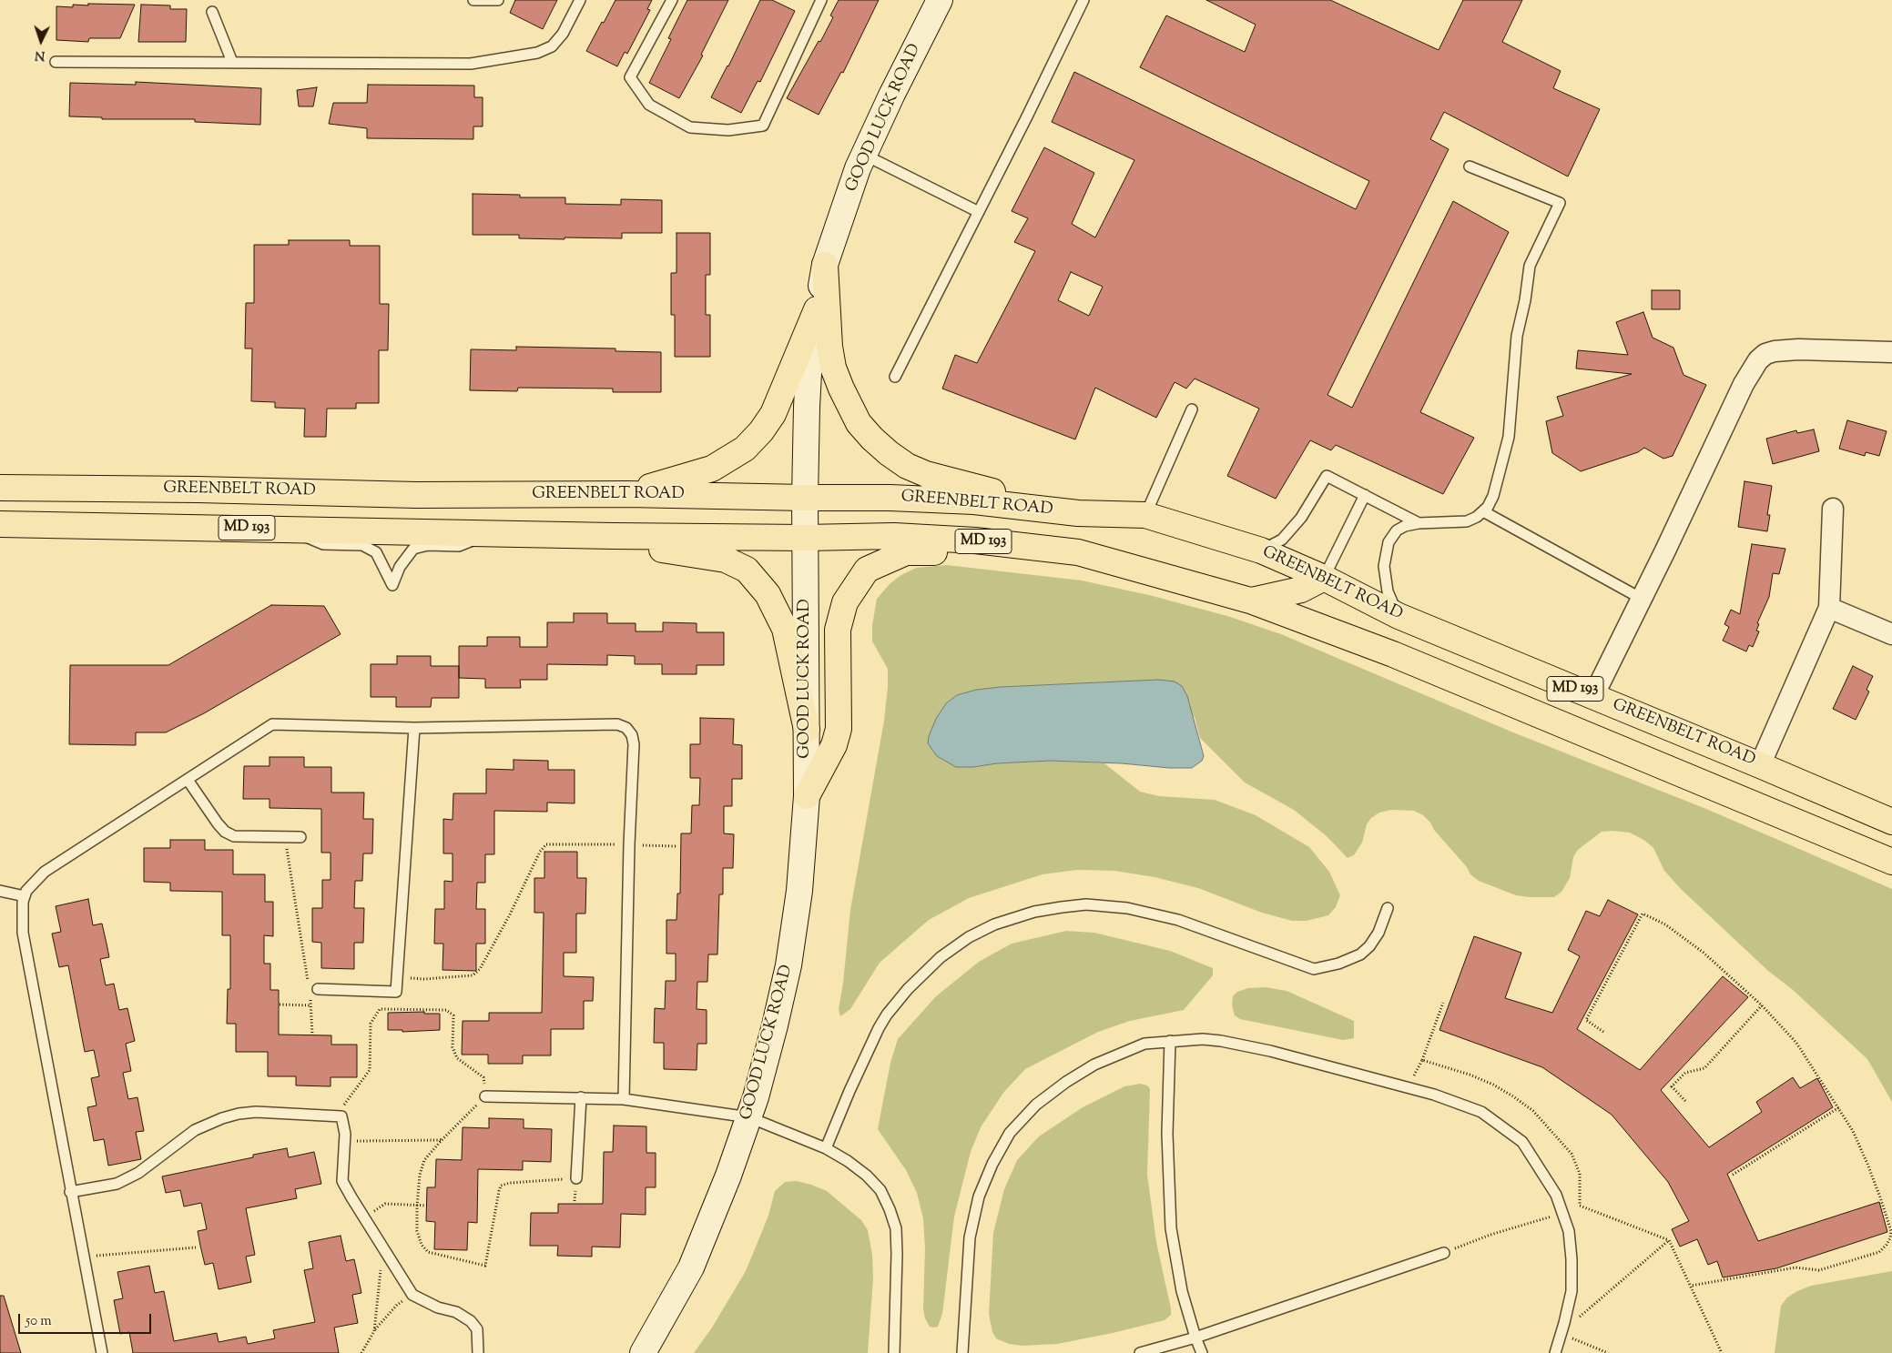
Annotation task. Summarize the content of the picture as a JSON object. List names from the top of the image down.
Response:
{
  "streets": {
    "main road": ["GOOD LUCK ROAD", "GREENBELT ROAD", "MD 193"]
  },
  "crossings": [
    ["GOOD LUCK ROAD", "GREENBELT ROAD"],
    ["GOOD LUCK ROAD", "MD 193"]
  ],
  "scale_bar": "50 m",
  "north": "bottom"
}
